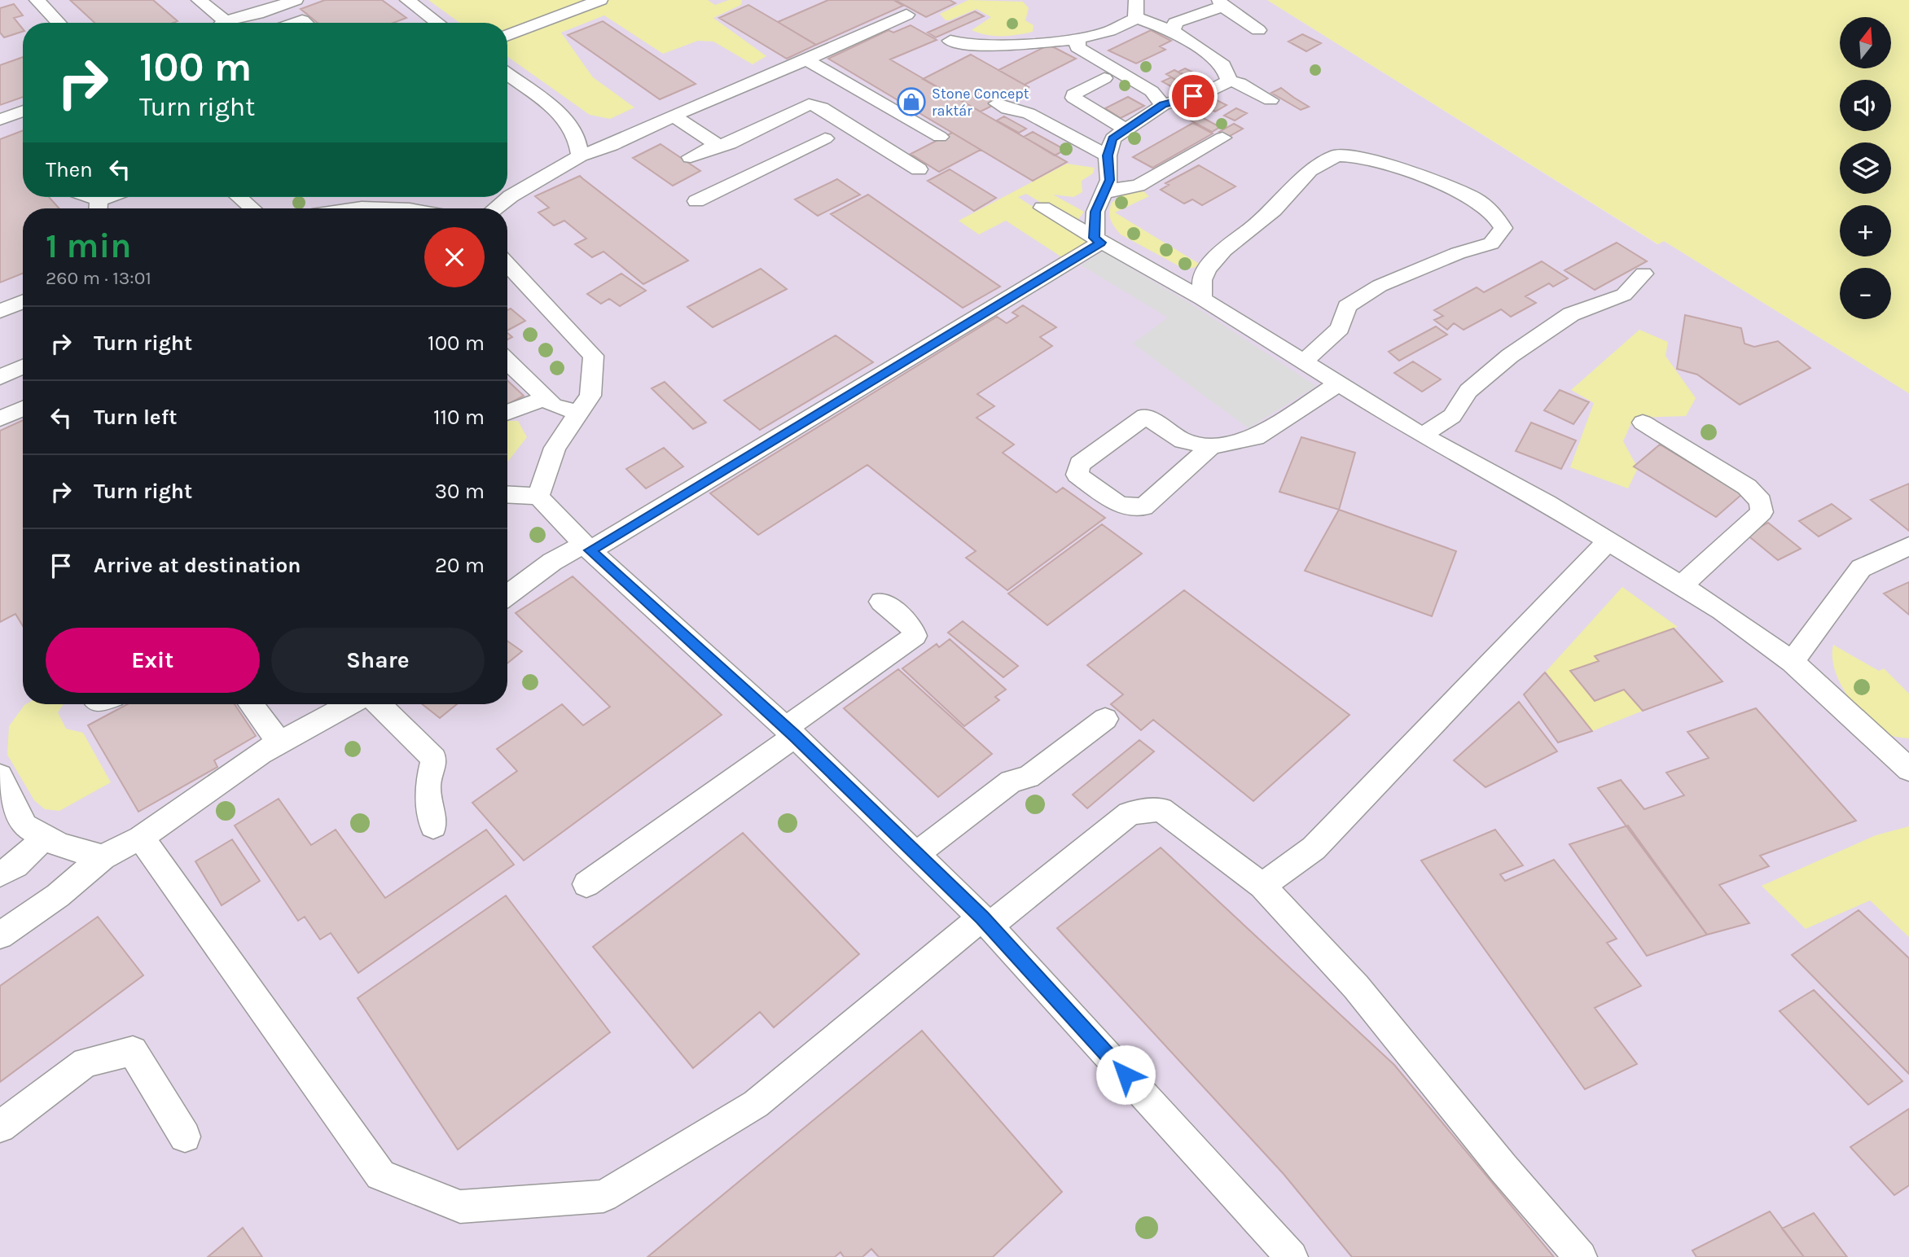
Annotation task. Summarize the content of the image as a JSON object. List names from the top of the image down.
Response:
{
  "places": {
    "shop": ["Stone Concept raktár"]
  },
  "north": "top",
  "page": {
    "map_buttons": ["+", "−"],
    "turn": ["100 m", "Turn right"],
    "then": "Then",
    "heading": ["1 min", "260 m · 13:01"],
    "list": [
      {
        "name": "Turn right",
        "value": "100 m"
      },
      {
        "name": "Turn left",
        "value": "110 m"
      },
      {
        "name": "Turn right",
        "value": "30 m"
      },
      {
        "name": "Arrive at destination",
        "value": "20 m"
      }
    ],
    "buttons": ["Exit", "Share"]
  }
}
